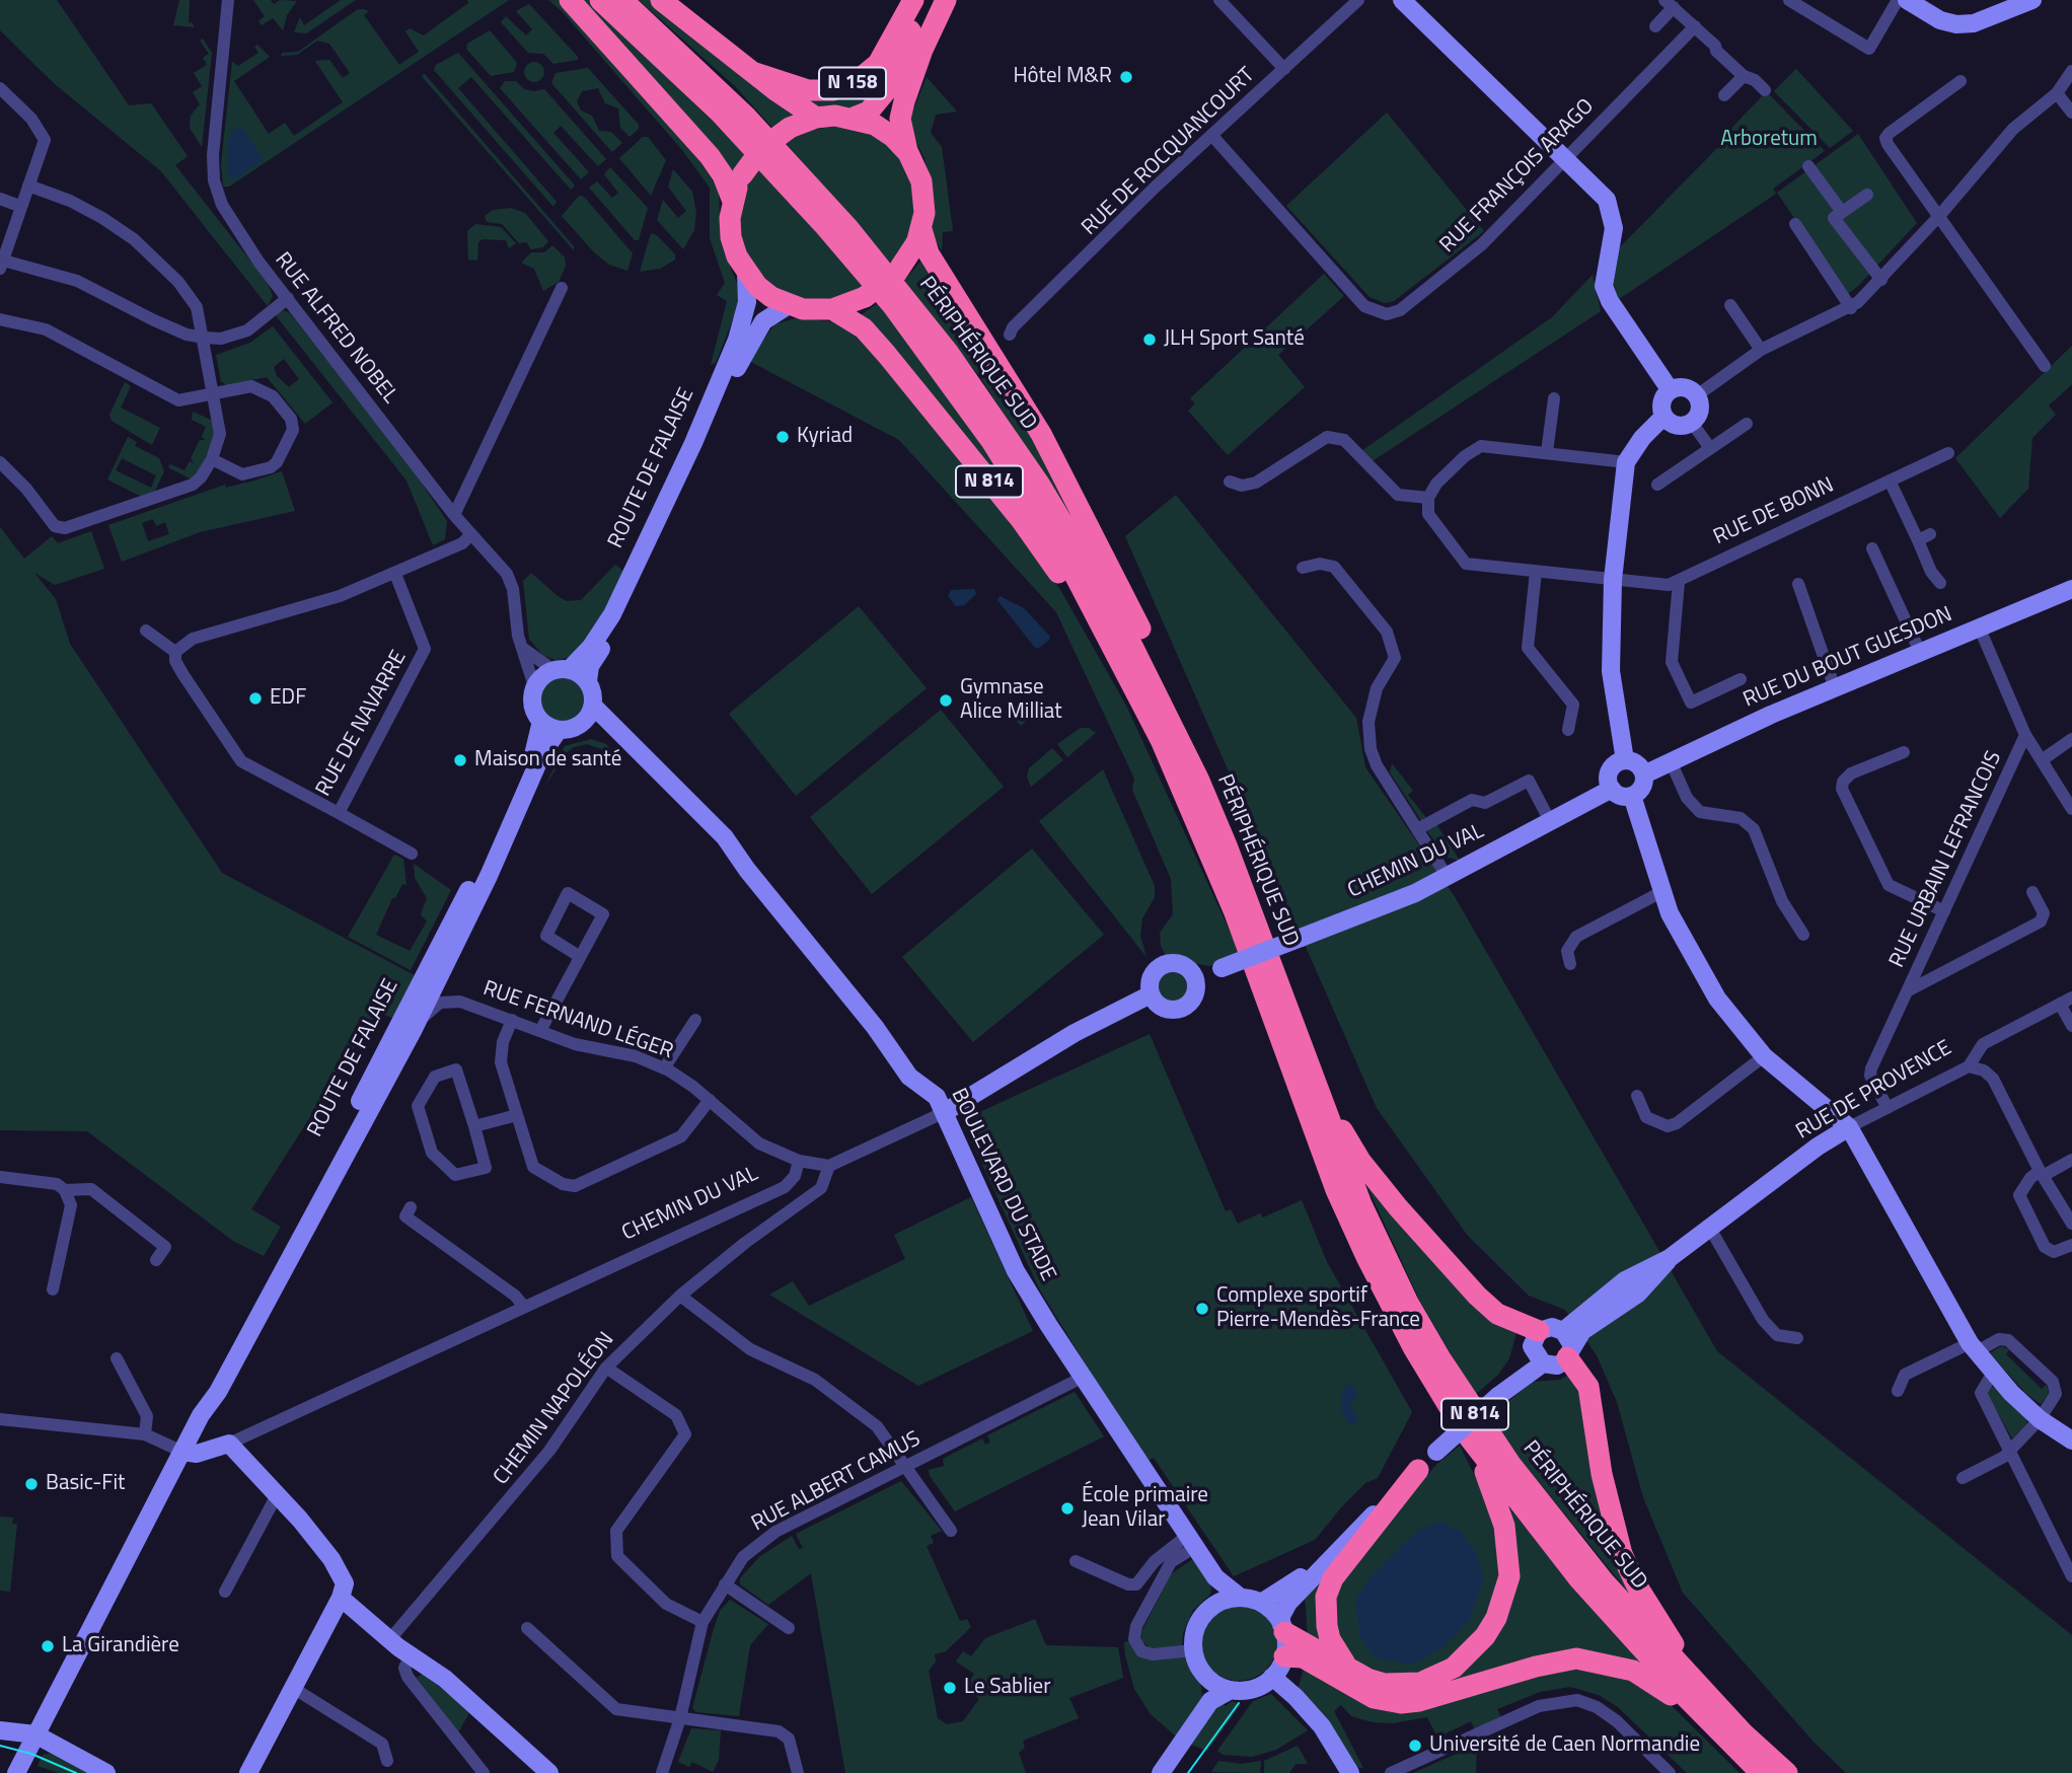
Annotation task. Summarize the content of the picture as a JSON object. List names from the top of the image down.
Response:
{
  "streets": {
    "highway": ["N 158", "PÉRIPHÉRIQUE SUD", "N 814"],
    "street": [
      "RUE DE ROCQUANCOURT",
      "RUE FRANÇOIS ARAGO",
      "RUE ALFRED NOBEL",
      "ROUTE DE FALAISE",
      "RUE DE BONN",
      "RUE DU BOUT GUESDON",
      "RUE DE NAVARRE",
      "RUE URBAIN LEFRANCOIS",
      "CHEMIN DU VAL",
      "RUE FERNAND LÉGER",
      "RUE DE PROVENCE",
      "BOULEVARD DU STADE",
      "CHEMIN NAPOLÉON",
      "RUE ALBERT CAMUS"
    ]
  },
  "crossings": [
    ["N 158", "ROUTE DE FALAISE"],
    ["N 158", "N 814"],
    ["RUE DE ROCQUANCOURT", "RUE FRANÇOIS ARAGO"],
    ["RUE ALFRED NOBEL", "ROUTE DE FALAISE"],
    ["RUE ALFRED NOBEL", "BOULEVARD DU STADE"],
    ["PÉRIPHÉRIQUE SUD", "N 814"],
    ["ROUTE DE FALAISE", "N 814"],
    ["ROUTE DE FALAISE", "RUE FERNAND LÉGER"],
    ["ROUTE DE FALAISE", "BOULEVARD DU STADE"],
    ["N 814", "RUE DE PROVENCE"],
    ["N 814", "BOULEVARD DU STADE"],
    ["RUE DU BOUT GUESDON", "RUE URBAIN LEFRANCOIS"],
    ["RUE DU BOUT GUESDON", "CHEMIN DU VAL"],
    ["RUE URBAIN LEFRANCOIS", "RUE DE PROVENCE"],
    ["CHEMIN DU VAL", "RUE FERNAND LÉGER"],
    ["BOULEVARD DU STADE", "RUE ALBERT CAMUS"]
  ],
  "parks": ["Arboretum"],
  "places": [
    "Hôtel M&R",
    "JLH Sport Santé",
    "Kyriad",
    "EDF",
    "Gymnase Alice Milliat",
    "Maison de santé",
    "Complexe sportif Pierre-Mendès-France",
    "Basic-Fit",
    "École primaire Jean Vilar",
    "La Girandière",
    "Le Sablier",
    "Université de Caen Normandie"
  ]
}
